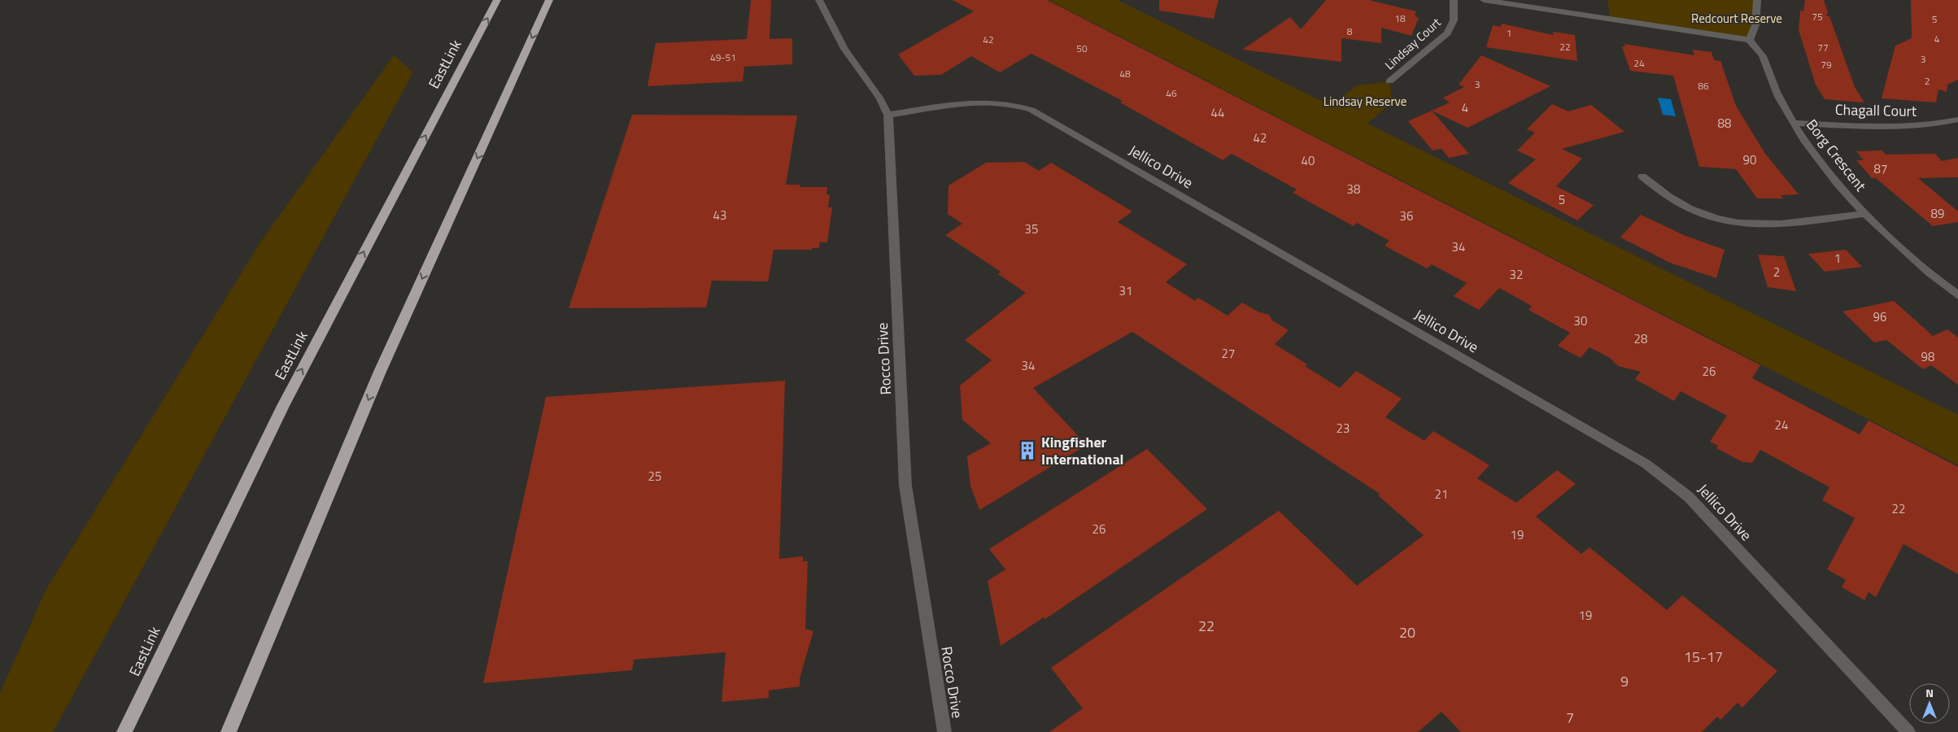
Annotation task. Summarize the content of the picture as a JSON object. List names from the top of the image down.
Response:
{
  "streets": {
    "highway": ["EastLink"],
    "street": [
      "Lindsay Court",
      "Chagall Court",
      "Borg Crescent",
      "Jellico Drive",
      "Rocco Drive"
    ]
  },
  "crossings": [
    ["Chagall Court", "Borg Crescent"],
    ["Jellico Drive", "Rocco Drive"]
  ],
  "parks": ["Redcourt Reserve", "Lindsay Reserve"],
  "places": {
    "building": ["Kingfisher International"]
  },
  "house_numbers": [
    "75",
    "18",
    "5",
    "8",
    "1",
    "4",
    "42",
    "22",
    "77",
    "50",
    "49-51",
    "3",
    "24",
    "79",
    "48",
    "2",
    "3",
    "86",
    "46",
    "4",
    "44",
    "88",
    "42",
    "90",
    "40",
    "87",
    "38",
    "5",
    "89",
    "43",
    "36",
    "35",
    "34",
    "1",
    "2",
    "32",
    "31",
    "96",
    "30",
    "28",
    "27",
    "98",
    "34",
    "26",
    "24",
    "23",
    "25",
    "21",
    "22",
    "26",
    "19",
    "19",
    "22",
    "20",
    "15-17",
    "9",
    "7"
  ],
  "north": "top"
}
